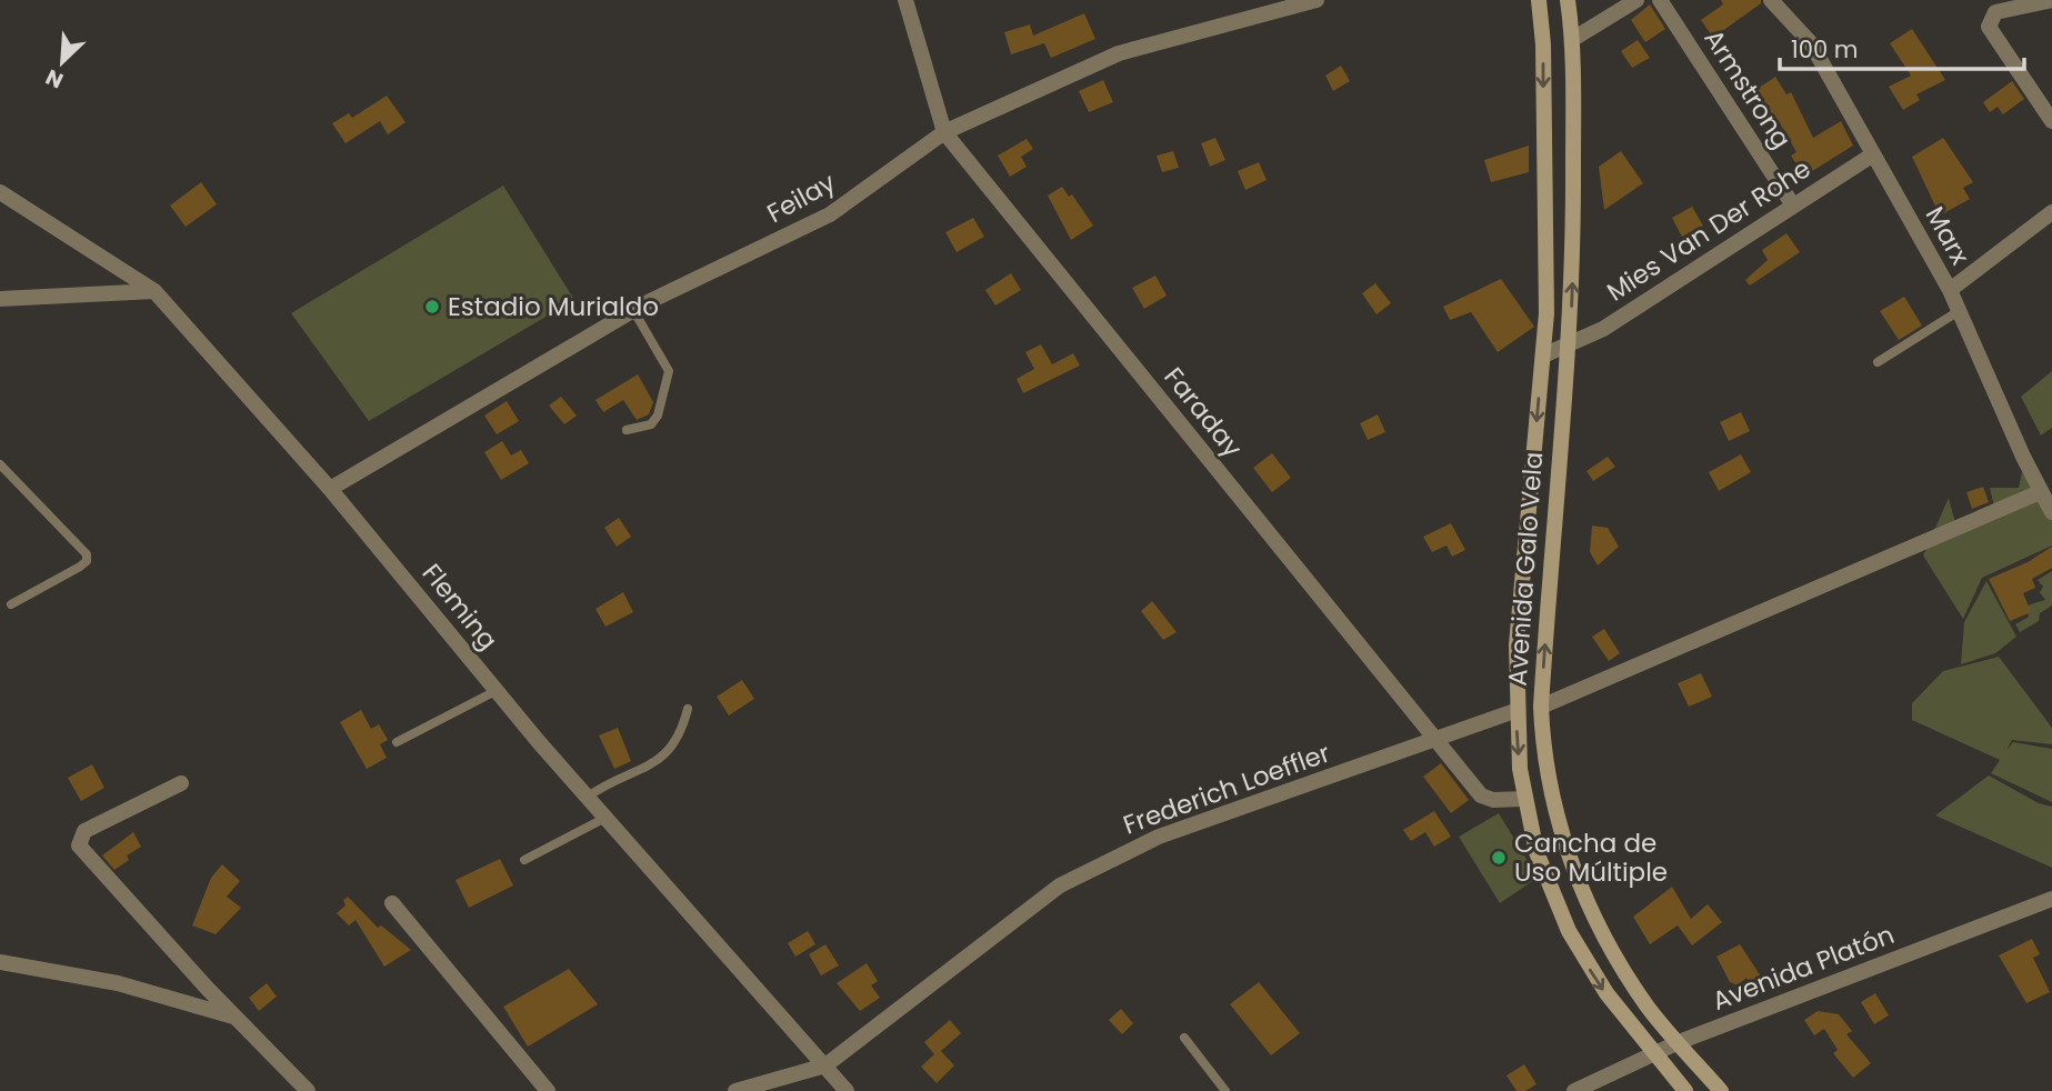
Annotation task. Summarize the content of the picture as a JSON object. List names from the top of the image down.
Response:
{
  "streets": {
    "main road": ["Avenida Galo Vela"],
    "street": [
      "Armstrong",
      "Feilay",
      "Mies Van Der Rohe",
      "Marx",
      "Faraday",
      "Fleming",
      "Frederich Loeffler",
      "Avenida Platón"
    ]
  },
  "crossings": [
    ["Armstrong", "Mies Van Der Rohe"],
    ["Feilay", "Faraday"],
    ["Feilay", "Fleming"],
    ["Mies Van Der Rohe", "Marx"],
    ["Mies Van Der Rohe", "Avenida Galo Vela"],
    ["Faraday", "Avenida Galo Vela"],
    ["Faraday", "Frederich Loeffler"],
    ["Avenida Galo Vela", "Frederich Loeffler"],
    ["Avenida Galo Vela", "Avenida Platón"],
    ["Fleming", "Frederich Loeffler"]
  ],
  "places": ["Estadio Murialdo", "Cancha de Uso Múltiple"],
  "scale_bar": "100 m",
  "north": "bottom left"
}
